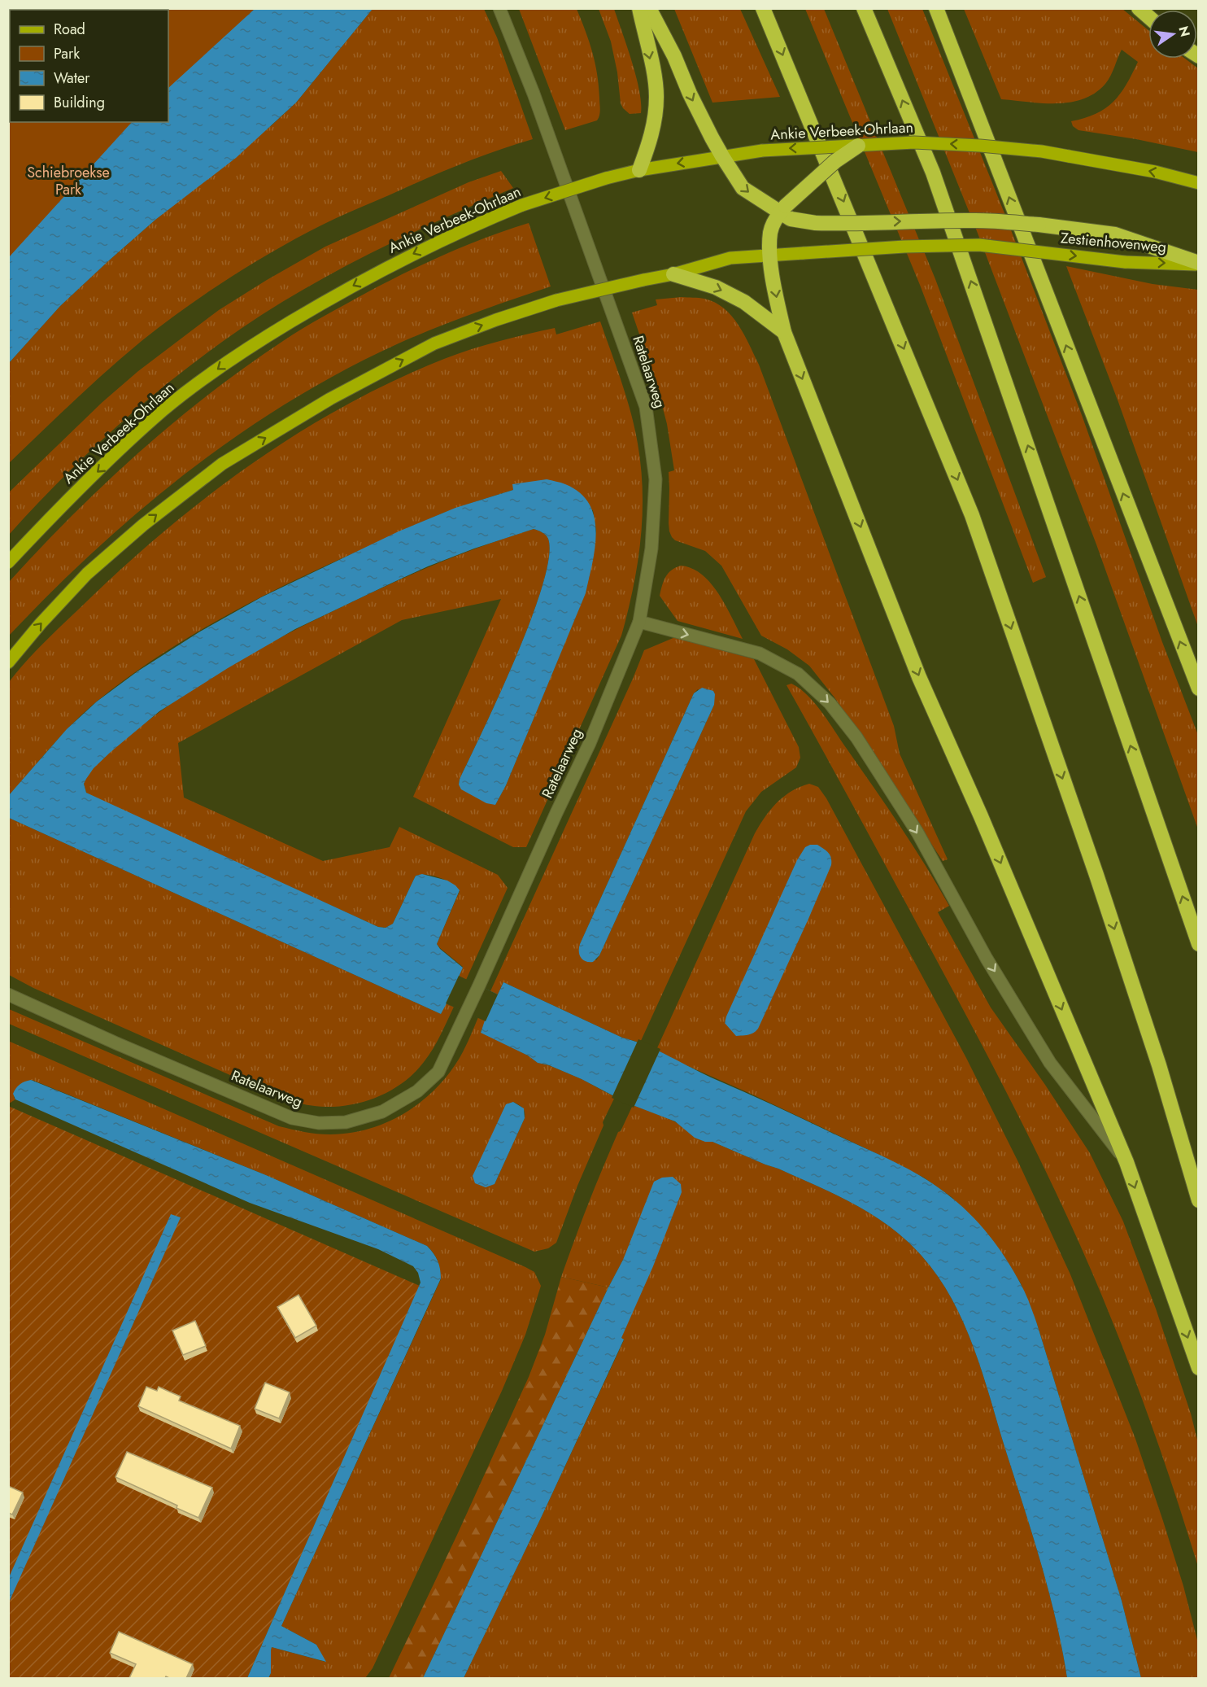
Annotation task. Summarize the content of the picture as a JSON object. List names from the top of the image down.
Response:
{
  "streets": {
    "main road": ["Ankie Verbeek-Ohrlaan", "Zestienhovenweg"],
    "street": ["Ratelaarweg"]
  },
  "one_way": ["Zestienhovenweg"],
  "parks": ["Schiebroekse Park"],
  "legend": [
    "Road",
    "Park",
    "Water",
    "Building"
  ],
  "north": "right"
}
